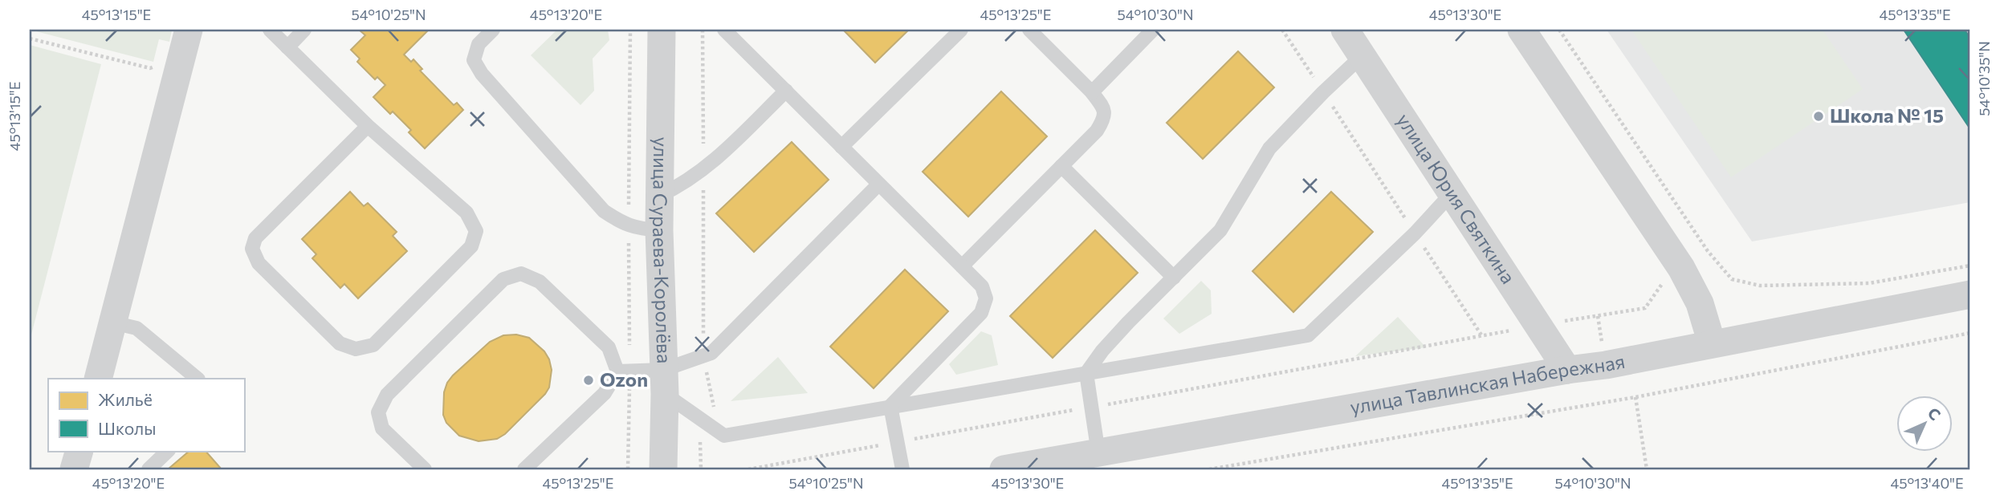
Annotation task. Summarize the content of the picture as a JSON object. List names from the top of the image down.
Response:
{
  "streets": {
    "street": ["улица Юрия Святкина", "улица Сураева-Королёва", "улица Тавлинская Набережная"]
  },
  "crossings": [
    ["улица Юрия Святкина", "улица Тавлинская Набережная"]
  ],
  "places": ["Школа № 15", "Ozon"],
  "legend": ["Жильё", "Школы"],
  "north": "top right",
  "coordinates": [
    "45°13'15\"E",
    "54°10'25\"N",
    "45°13'20\"E",
    "45°13'25\"E",
    "54°10'30\"N",
    "45°13'30\"E",
    "45°13'35\"E",
    "54°10'35\"N",
    "45°13'40\"E"
  ]
}
